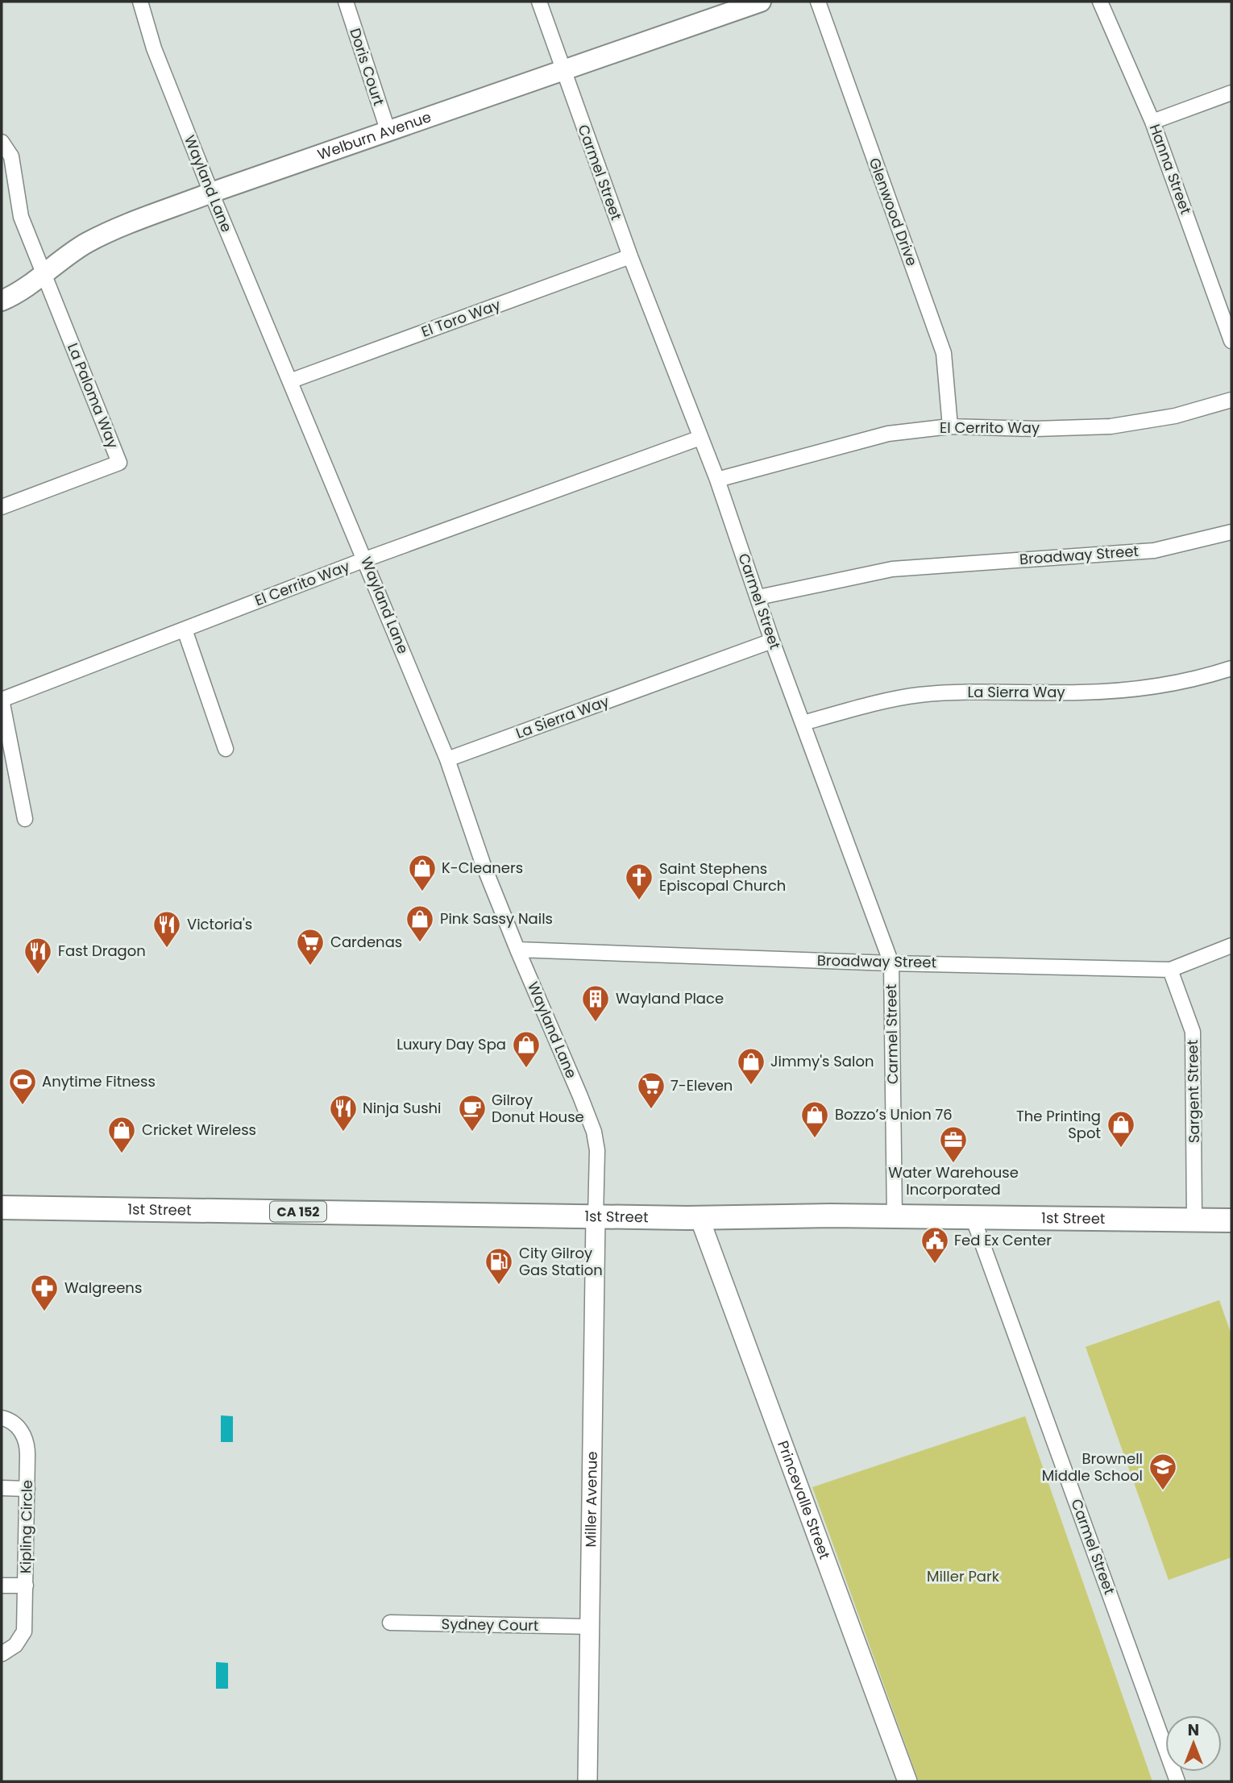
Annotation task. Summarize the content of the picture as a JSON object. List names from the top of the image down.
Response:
{
  "streets": {
    "main road": ["Welburn Avenue", "1st Street", "CA 152"],
    "street": [
      "Doris Court",
      "Hanna Street",
      "Carmel Street",
      "Wayland Lane",
      "Glenwood Drive",
      "El Toro Way",
      "La Paloma Way",
      "El Cerrito Way",
      "Broadway Street",
      "La Sierra Way",
      "Sargent Street",
      "Miller Avenue",
      "Princevalle Street",
      "Kipling Circle",
      "Sydney Court"
    ]
  },
  "crossings": [
    ["Doris Court", "Welburn Avenue"],
    ["Welburn Avenue", "Carmel Street"],
    ["Welburn Avenue", "Wayland Lane"],
    ["Welburn Avenue", "La Paloma Way"],
    ["Carmel Street", "El Toro Way"],
    ["Carmel Street", "El Cerrito Way"],
    ["Carmel Street", "Broadway Street"],
    ["Carmel Street", "La Sierra Way"],
    ["Carmel Street", "1st Street"],
    ["Wayland Lane", "El Toro Way"],
    ["Wayland Lane", "El Cerrito Way"],
    ["Wayland Lane", "Broadway Street"],
    ["Wayland Lane", "La Sierra Way"],
    ["Wayland Lane", "1st Street"],
    ["Wayland Lane", "Miller Avenue"],
    ["Glenwood Drive", "El Cerrito Way"],
    ["Broadway Street", "Sargent Street"],
    ["Sargent Street", "1st Street"],
    ["1st Street", "Miller Avenue"],
    ["1st Street", "Princevalle Street"],
    ["Miller Avenue", "Sydney Court"]
  ],
  "parks": ["Miller Park"],
  "places": {
    "shop": [
      "K-Cleaners",
      "Pink Sassy Nails",
      "Luxury Day Spa",
      "Jimmy's Salon",
      "Bozzo’s Union 76",
      "The Printing Spot",
      "Cricket Wireless"
    ],
    "church": ["Saint Stephens Episcopal Church"],
    "restaurant": ["Victoria's", "Fast Dragon", "Ninja Sushi"],
    "supermarket": ["Cardenas", "7-Eleven"],
    "building": ["Wayland Place"],
    "sports": ["Anytime Fitness"],
    "cafe": ["Gilroy Donut House"],
    "office": ["Water Warehouse Incorporated"],
    "public building": ["Fed Ex Center"],
    "fuel station": ["City Gilroy Gas Station"],
    "pharmacy": ["Walgreens"],
    "school or university": ["Brownell Middle School"]
  },
  "north": "top"
}
